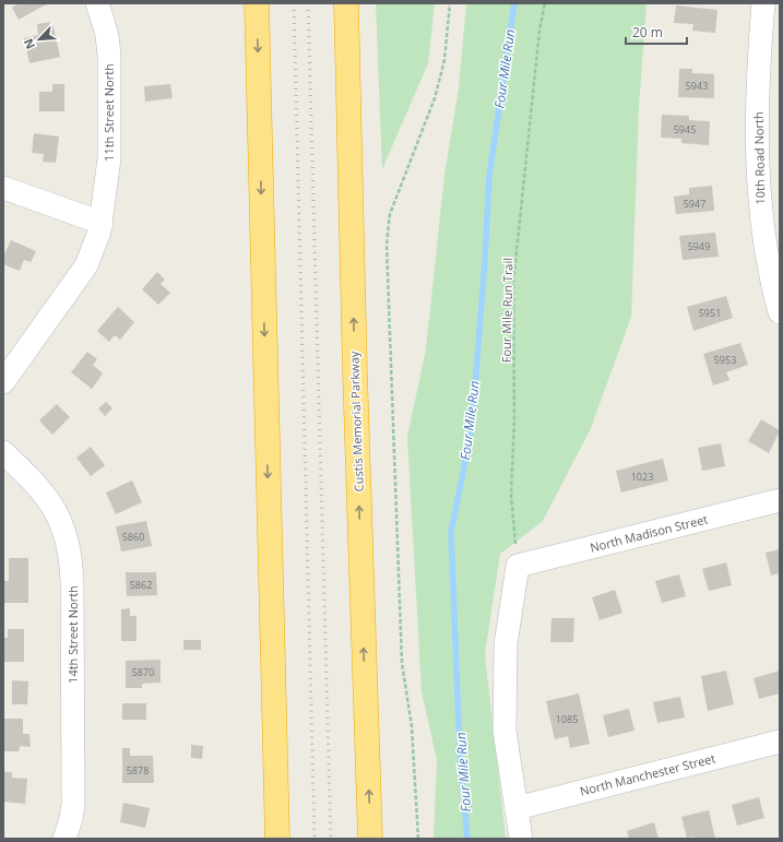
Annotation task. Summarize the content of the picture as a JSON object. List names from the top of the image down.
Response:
{
  "streets": {
    "highway": ["Custis Memorial Parkway"],
    "street": [
      "11th Street North",
      "10th Road North",
      "North Madison Street",
      "14th Street North",
      "North Manchester Street"
    ],
    "path": ["Four Mile Run Trail"]
  },
  "crossings": [
    ["Four Mile Run Trail", "North Madison Street"]
  ],
  "water": ["Four Mile Run"],
  "house_numbers": [
    "5943",
    "5945",
    "5947",
    "5949",
    "5951",
    "5953",
    "1023",
    "5860",
    "5862",
    "5870",
    "1085",
    "5878"
  ],
  "scale_bar": "20 m",
  "north": "bottom left"
}
